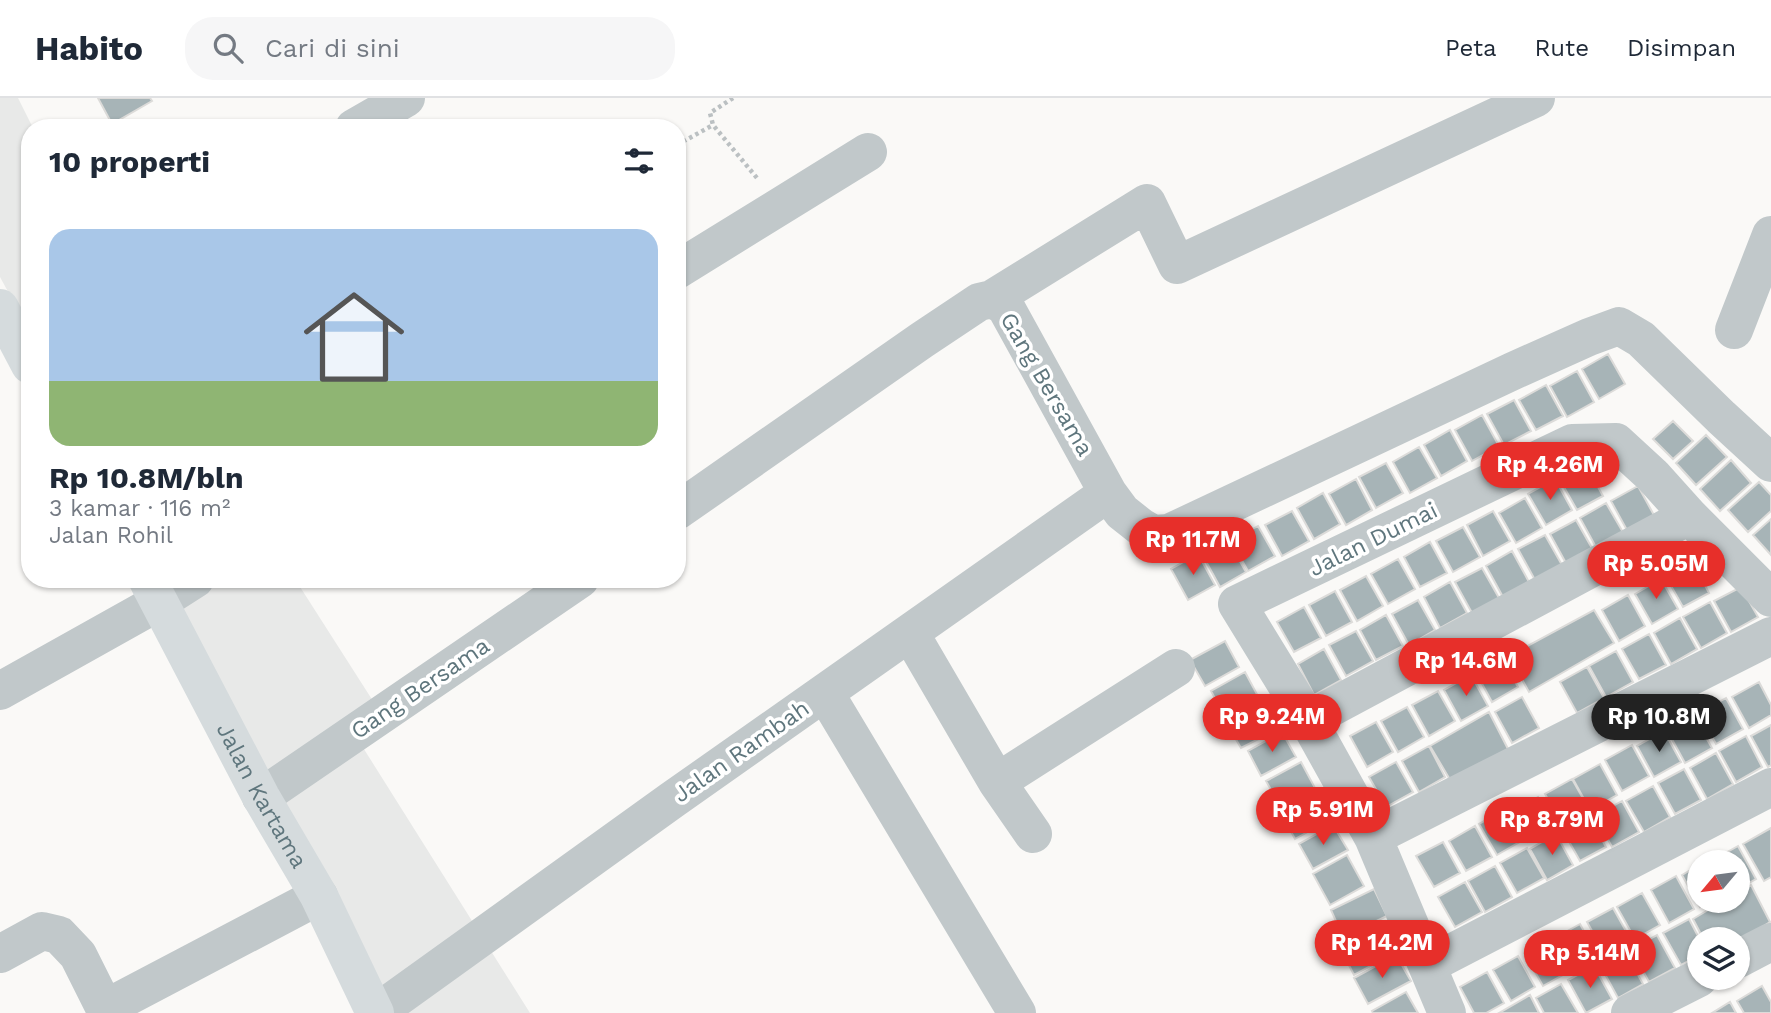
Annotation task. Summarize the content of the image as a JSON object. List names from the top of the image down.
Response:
{
  "streets": {
    "main road": ["Jalan Kartama"],
    "street": ["Gang Bersama", "Jalan Dumai", "Jalan Rambah"]
  },
  "crossings": [
    ["Gang Bersama", "Jalan Rambah"],
    ["Gang Bersama", "Jalan Kartama"],
    ["Jalan Rambah", "Jalan Kartama"]
  ],
  "north": "bottom left",
  "page": {
    "header": "Habito",
    "search": "Cari di sini",
    "nav": ["Peta", "Rute", "Disimpan"],
    "heading": "10 properti",
    "list": [
      {
        "name": "Rp 10.8M/bln",
        "note": "3 kamar · 116 m² · Jalan Rohil"
      }
    ],
    "price": [
      "Rp 4.26M",
      "Rp 11.7M",
      "Rp 5.05M",
      "Rp 14.6M",
      "Rp 9.24M",
      "Rp 10.8M",
      "Rp 5.91M",
      "Rp 8.79M",
      "Rp 14.2M",
      "Rp 5.14M"
    ]
  }
}
